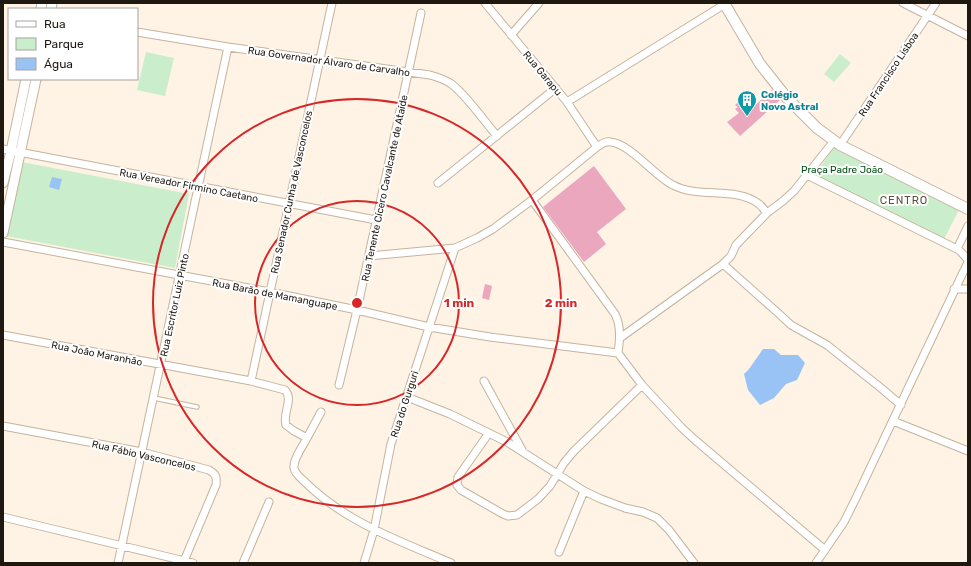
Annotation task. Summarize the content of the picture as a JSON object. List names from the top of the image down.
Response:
{
  "streets": {
    "street": [
      "Rua Governador Álvaro de Carvalho",
      "Rua Garapu",
      "Rua Francisco Lisboa",
      "Rua Vereador Firmino Caetano",
      "Rua Tenente Cícero Cavalcante de Ataíde",
      "Rua Senador Cunha de Vasconcelos",
      "Rua Barão de Mamanguape",
      "Rua Escritor Luiz Pinto",
      "Rua João Maranhão",
      "Rua do Gurguri",
      "Rua Fábio Vasconcelos"
    ]
  },
  "crossings": [
    ["Rua Governador Álvaro de Carvalho", "Rua Tenente Cícero Cavalcante de Ataíde"],
    ["Rua Governador Álvaro de Carvalho", "Rua Senador Cunha de Vasconcelos"],
    ["Rua Governador Álvaro de Carvalho", "Rua Escritor Luiz Pinto"],
    ["Rua Vereador Firmino Caetano", "Rua Tenente Cícero Cavalcante de Ataíde"],
    ["Rua Vereador Firmino Caetano", "Rua Senador Cunha de Vasconcelos"],
    ["Rua Vereador Firmino Caetano", "Rua Escritor Luiz Pinto"],
    ["Rua Tenente Cícero Cavalcante de Ataíde", "Rua Barão de Mamanguape"],
    ["Rua Senador Cunha de Vasconcelos", "Rua Barão de Mamanguape"],
    ["Rua Senador Cunha de Vasconcelos", "Rua João Maranhão"],
    ["Rua Barão de Mamanguape", "Rua Escritor Luiz Pinto"],
    ["Rua Barão de Mamanguape", "Rua do Gurguri"],
    ["Rua Escritor Luiz Pinto", "Rua João Maranhão"],
    ["Rua Escritor Luiz Pinto", "Rua Fábio Vasconcelos"]
  ],
  "districts": ["CENTRO"],
  "parks": ["Praça Padre João"],
  "places": {
    "building": ["Colégio Novo Astral"]
  },
  "legend": ["Rua", "Parque", "Água"],
  "rings": ["1 min", "2 min"]
}
